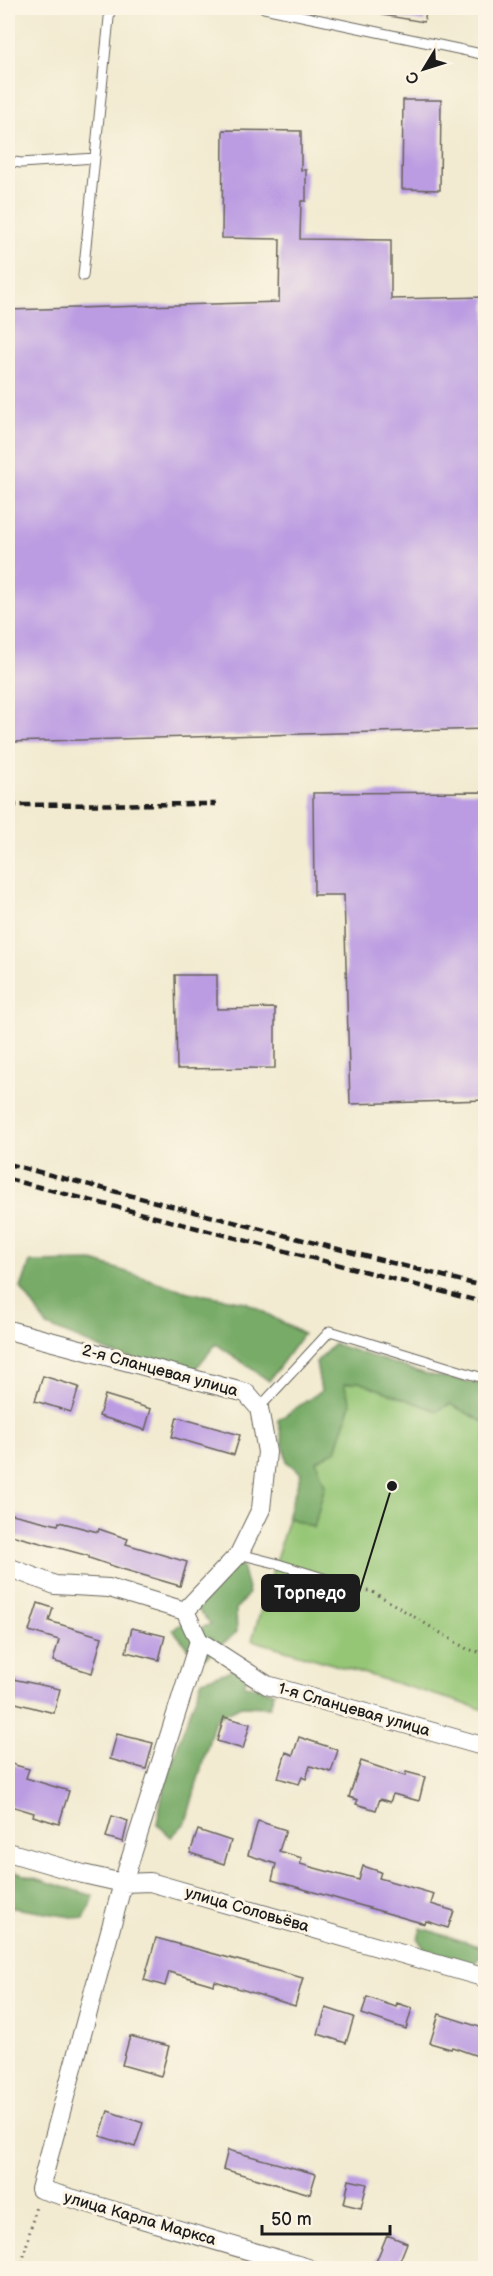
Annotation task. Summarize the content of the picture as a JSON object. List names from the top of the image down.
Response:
{
  "streets": {
    "street": [
      "2-я Сланцевая улица",
      "1-я Сланцевая улица",
      "улица Соловьёва",
      "улица Карла Маркса"
    ]
  },
  "places": ["Торпедо"],
  "scale_bar": "50 m",
  "north": "bottom left"
}
